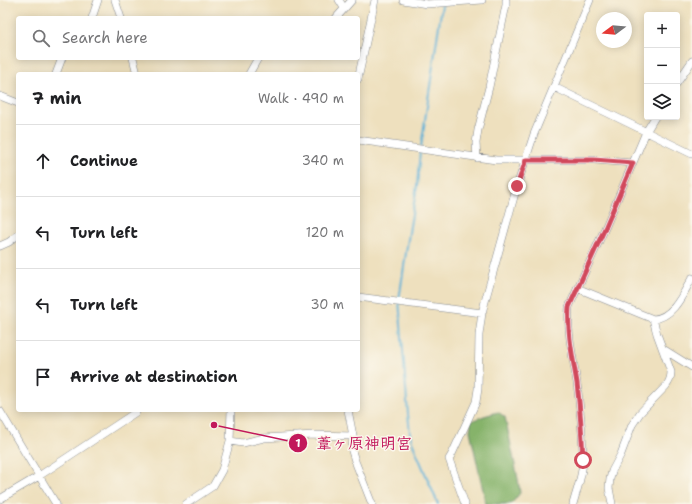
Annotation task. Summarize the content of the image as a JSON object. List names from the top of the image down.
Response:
{
  "places": ["葦ヶ原神明宮"],
  "north": "left",
  "page": {
    "map_buttons": ["+", "−"],
    "search": "Search here",
    "heading": ["7 min", "Walk · 490 m"],
    "list": [
      ["Continue", "340 m"],
      ["Turn left", "120 m"],
      ["Turn left", "30 m"],
      "Arrive at destination"
    ]
  }
}
